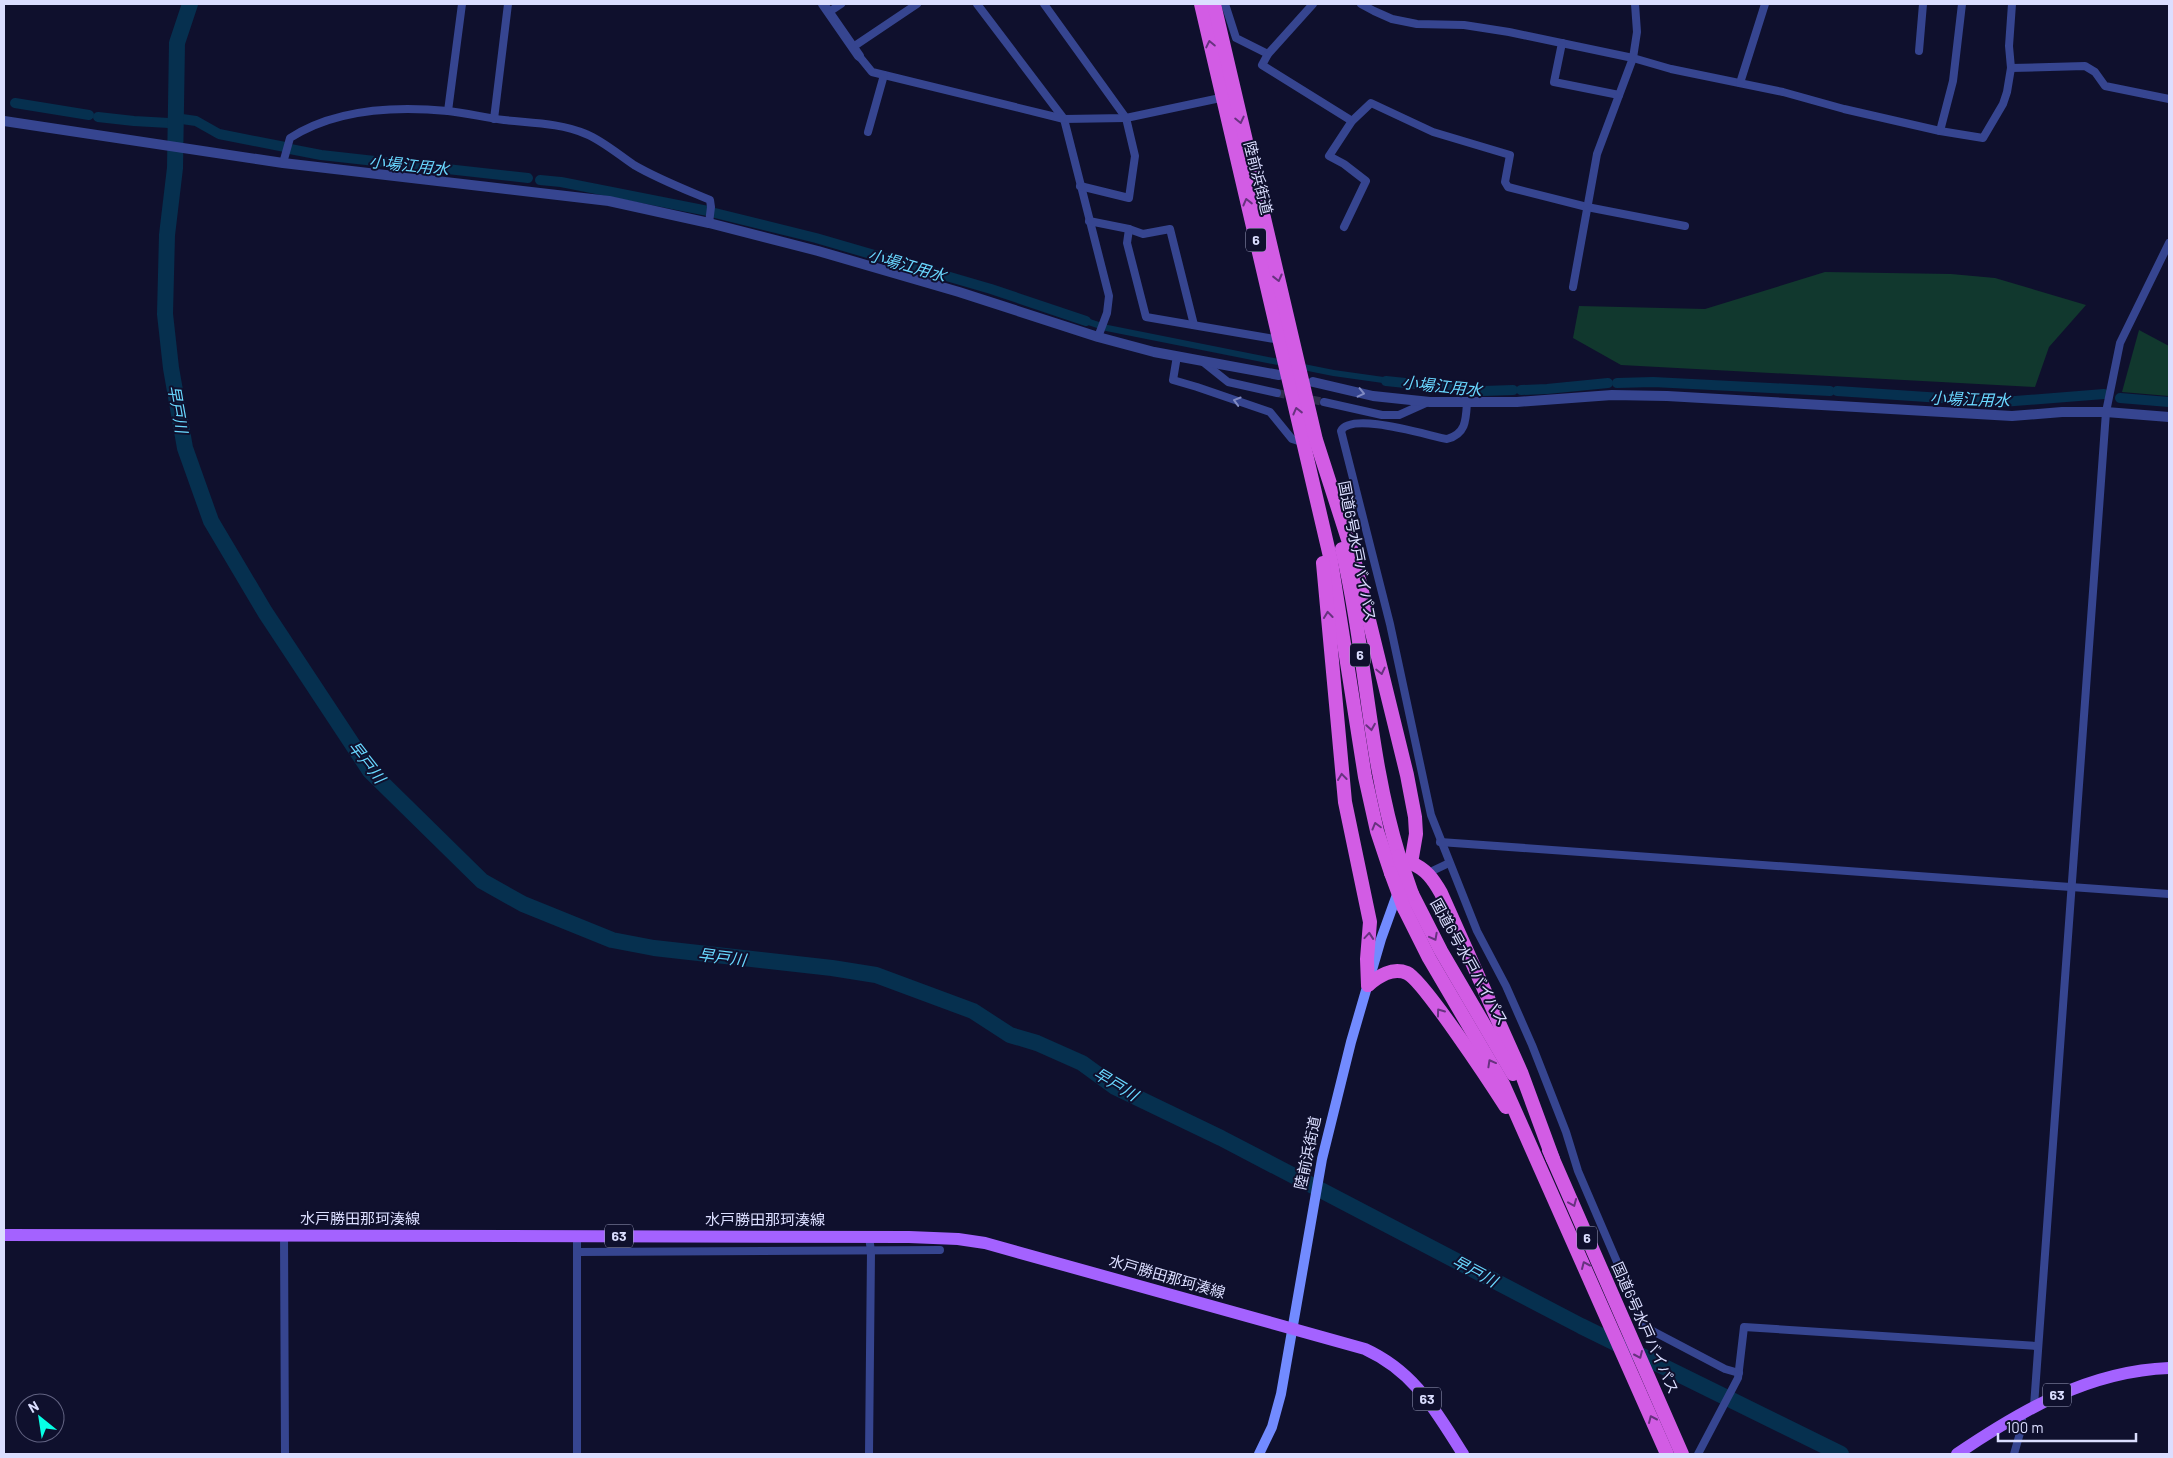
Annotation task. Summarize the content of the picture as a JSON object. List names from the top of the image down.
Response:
{
  "streets": {
    "highway": ["陸前浜街道", "6", "国道6号水戸バイパス"],
    "main road": ["水戸勝田那珂湊線", "63"]
  },
  "crossings": [
    ["陸前浜街道", "国道6号水戸バイパス"],
    ["陸前浜街道", "水戸勝田那珂湊線"]
  ],
  "water": ["小場江用水", "早戸川"],
  "scale_bar": "100 m",
  "north": "top left"
}
